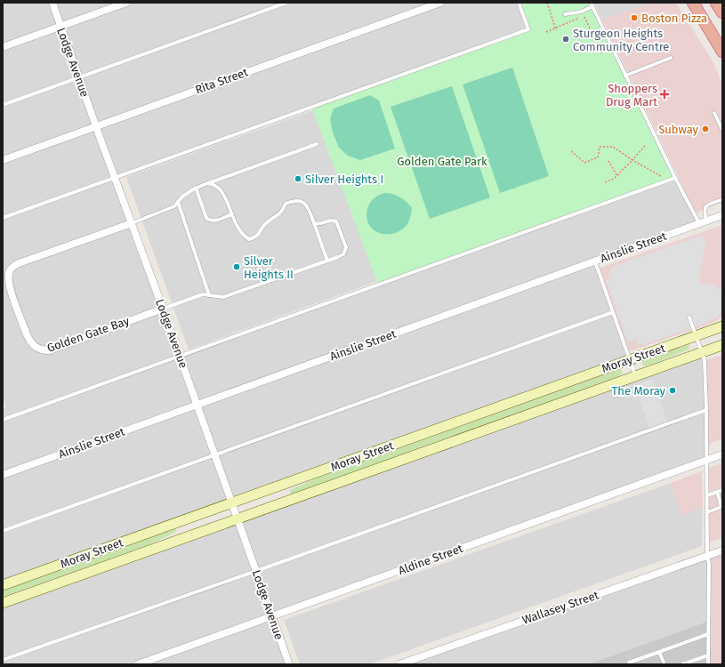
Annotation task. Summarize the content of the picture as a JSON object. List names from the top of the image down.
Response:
{
  "streets": {
    "main road": ["Moray Street"],
    "street": [
      "Lodge Avenue",
      "Rita Street",
      "Ainslie Street",
      "Golden Gate Bay",
      "Aldine Street",
      "Wallasey Street"
    ]
  },
  "crossings": [
    ["Lodge Avenue", "Rita Street"],
    ["Lodge Avenue", "Ainslie Street"],
    ["Lodge Avenue", "Golden Gate Bay"],
    ["Lodge Avenue", "Moray Street"],
    ["Lodge Avenue", "Aldine Street"]
  ],
  "parks": ["Golden Gate Park"],
  "places": {
    "other": [
      "Boston Pizza",
      "Sturgeon Heights Community Centre",
      "Subway",
      "Silver Heights I",
      "Silver Heights II",
      "The Moray"
    ],
    "health": ["Shoppers Drug Mart"]
  }
}
